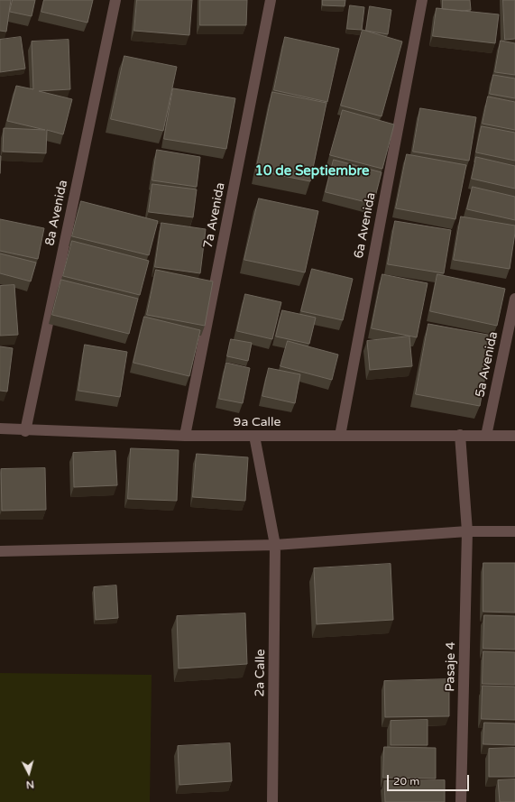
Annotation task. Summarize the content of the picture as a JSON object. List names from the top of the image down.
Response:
{
  "streets": {
    "street": [
      "8a Avenida",
      "7a Avenida",
      "6a Avenida",
      "5a Avenida",
      "9a Calle",
      "Pasaje 4",
      "2a Calle"
    ]
  },
  "crossings": [
    ["8a Avenida", "9a Calle"],
    ["7a Avenida", "9a Calle"],
    ["6a Avenida", "9a Calle"],
    ["5a Avenida", "9a Calle"],
    ["9a Calle", "Pasaje 4"],
    ["9a Calle", "2a Calle"]
  ],
  "districts": ["10 de Septiembre"],
  "scale_bar": "20 m",
  "north": "bottom"
}
